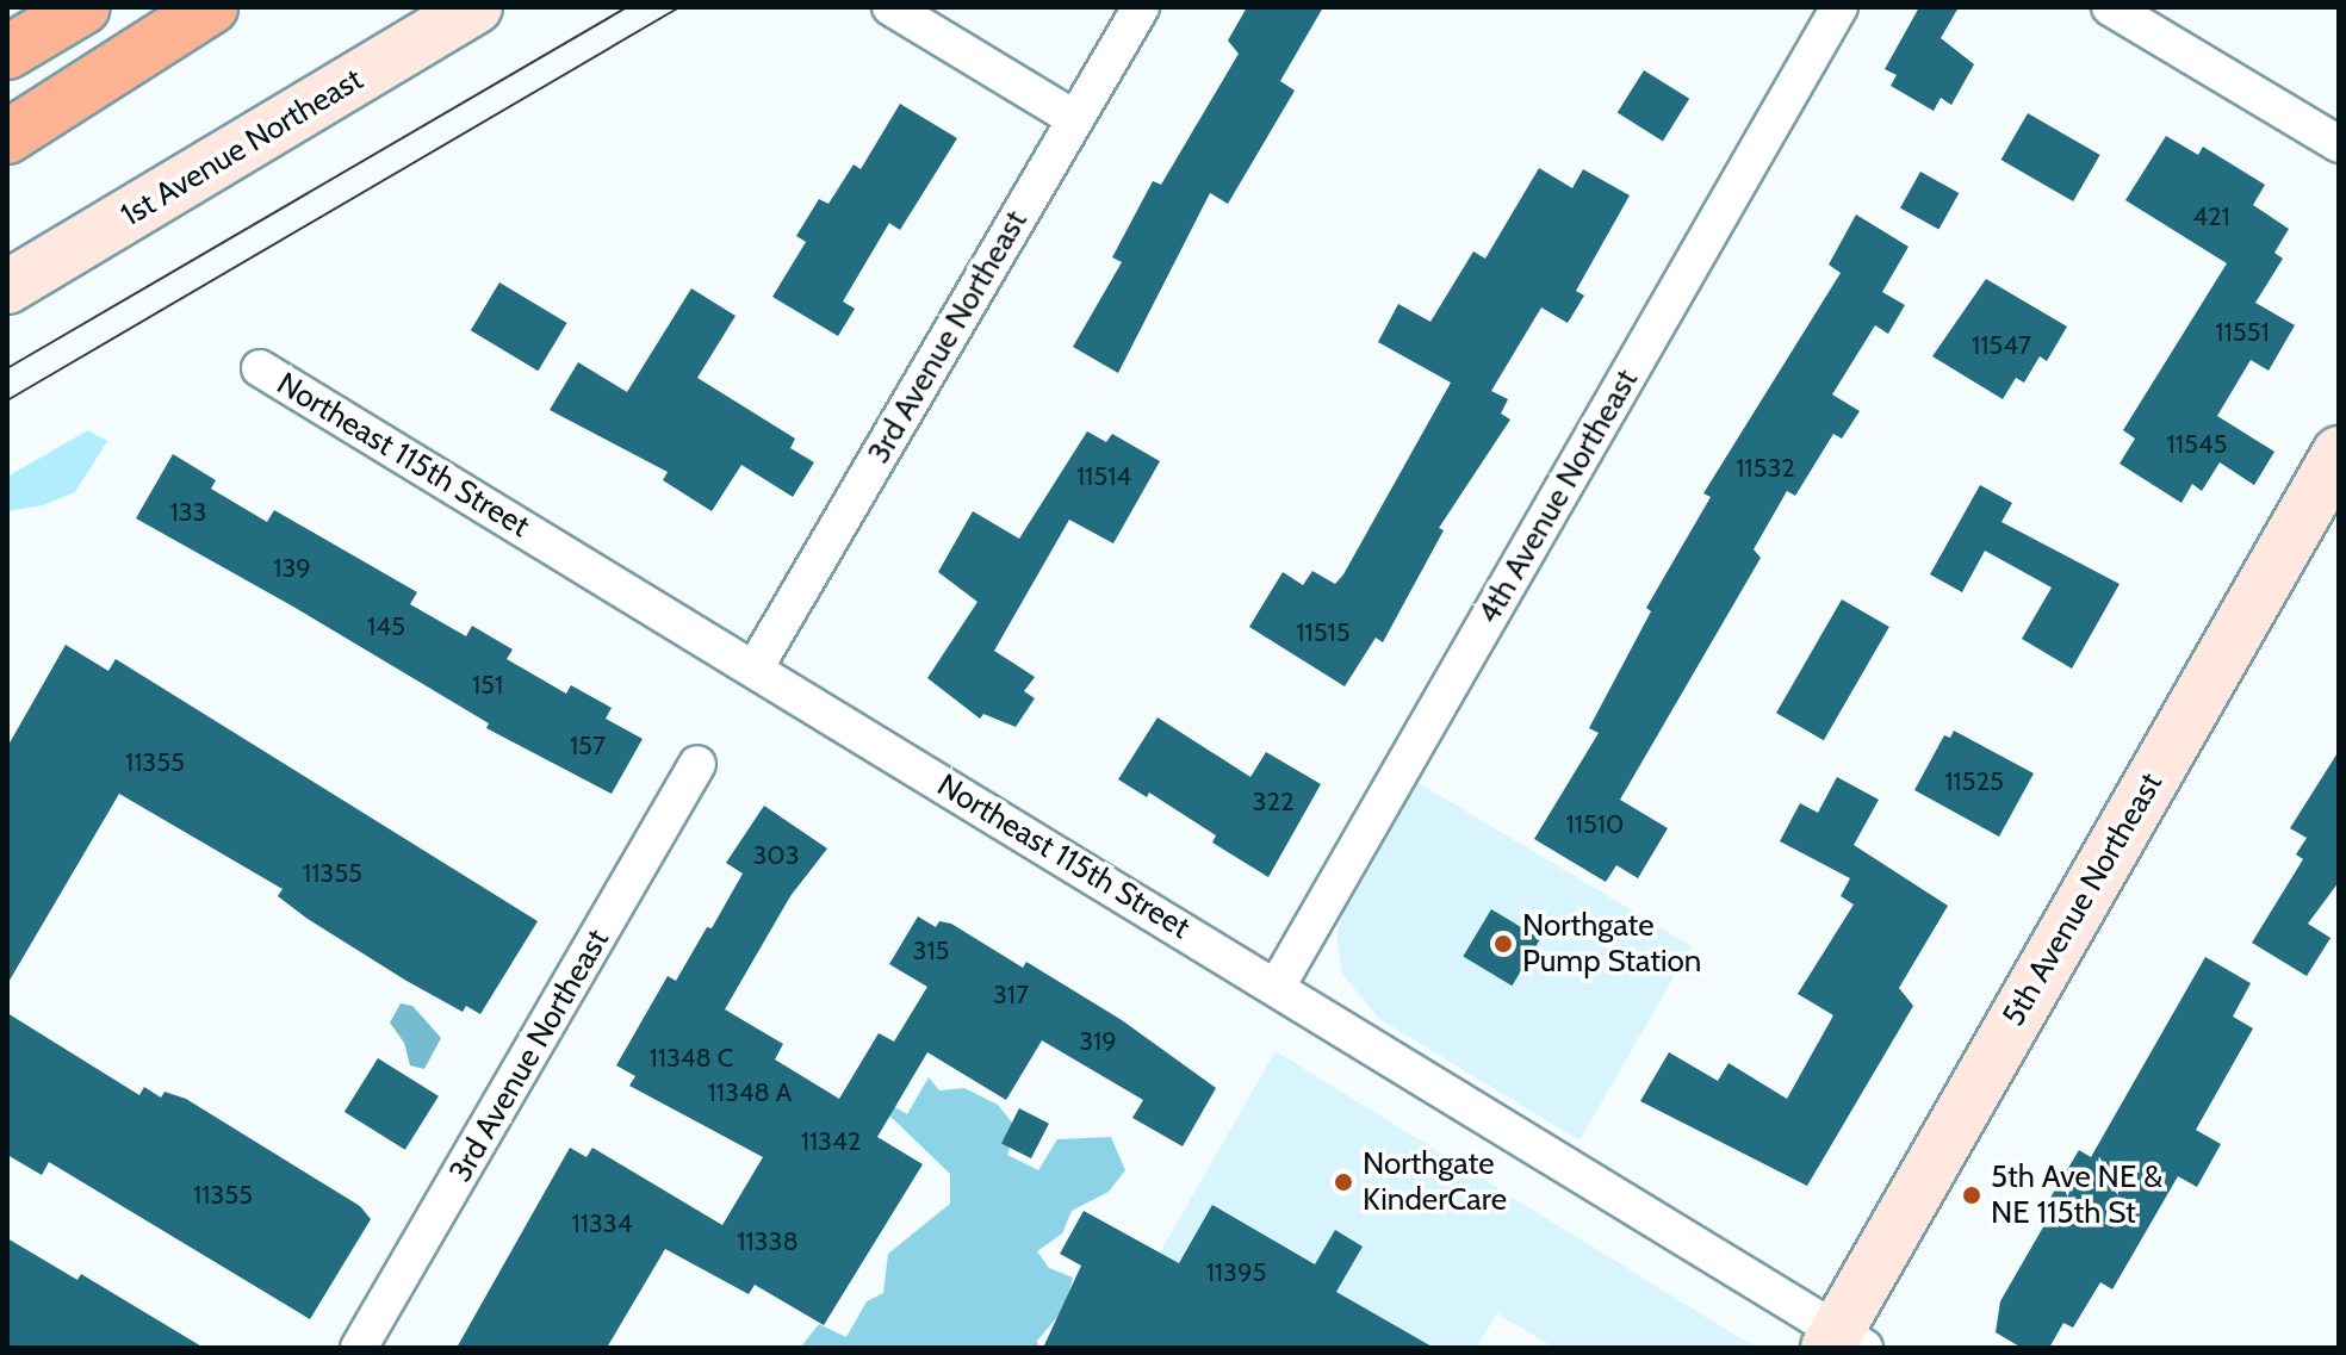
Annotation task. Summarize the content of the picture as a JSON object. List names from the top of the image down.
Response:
{
  "streets": {
    "main road": ["1st Avenue Northeast", "5th Avenue Northeast"],
    "street": ["3rd Avenue Northeast", "Northeast 115th Street", "4th Avenue Northeast"]
  },
  "crossings": [
    ["3rd Avenue Northeast", "Northeast 115th Street"],
    ["Northeast 115th Street", "4th Avenue Northeast"],
    ["Northeast 115th Street", "5th Avenue Northeast"]
  ],
  "places": ["Northgate Pump Station", "Northgate KinderCare", "5th Ave NE & NE 115th St"],
  "house_numbers": [
    "421",
    "11551",
    "11547",
    "11545",
    "11532",
    "11514",
    "133",
    "139",
    "145",
    "11515",
    "151",
    "157",
    "11355",
    "11525",
    "322",
    "11510",
    "303",
    "11355",
    "315",
    "317",
    "319",
    "11348 C",
    "11348 A",
    "11342",
    "11355",
    "11334",
    "11338",
    "11395"
  ]
}
